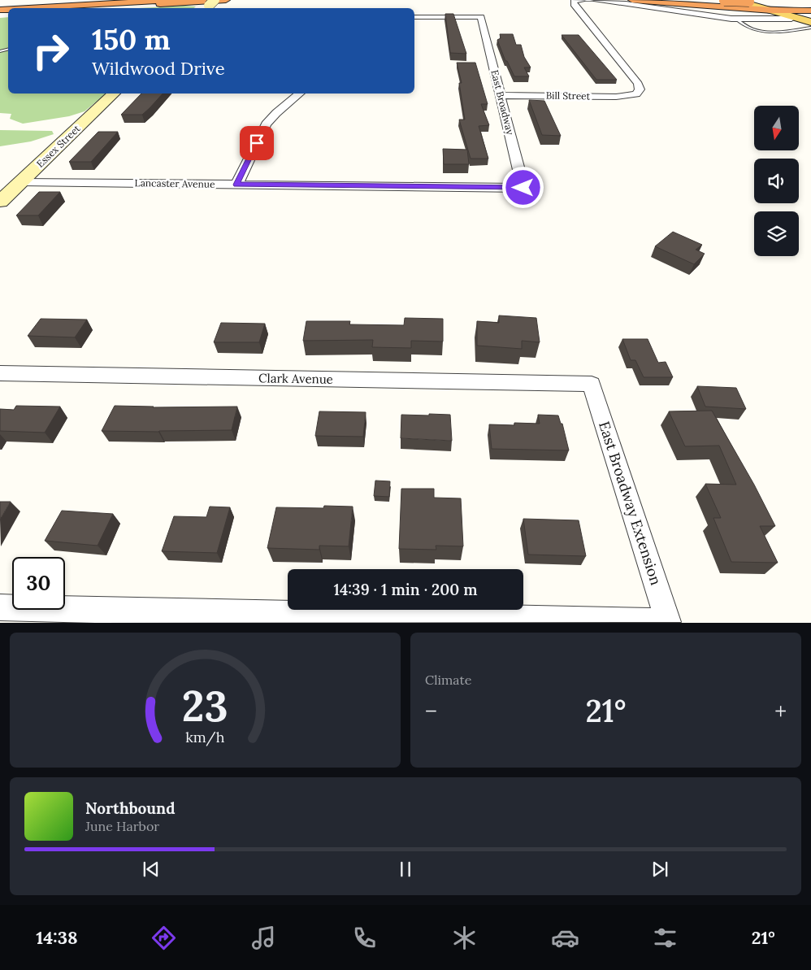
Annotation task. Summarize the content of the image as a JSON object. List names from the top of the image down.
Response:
{
  "streets": {
    "street": [
      "Bill Street",
      "East Broadway",
      "Essex Street",
      "Lancaster Avenue",
      "Clark Avenue",
      "East Broadway Extension"
    ]
  },
  "crossings": [
    ["Bill Street", "East Broadway"],
    ["East Broadway", "Lancaster Avenue"],
    ["Essex Street", "Lancaster Avenue"],
    ["Clark Avenue", "East Broadway Extension"]
  ],
  "north": "bottom",
  "page": {
    "turn": ["150 m", "Wildwood Drive"],
    "limit": "30",
    "trip": "14:39 · 1 min · 200 m",
    "tile": "Climate",
    "heat": ["−", "21°", "+"],
    "song": ["Northbound", "June Harbor"],
    "tabs": ["14:38", "21°"],
    "gauge": ["23", "km/h"]
  }
}
